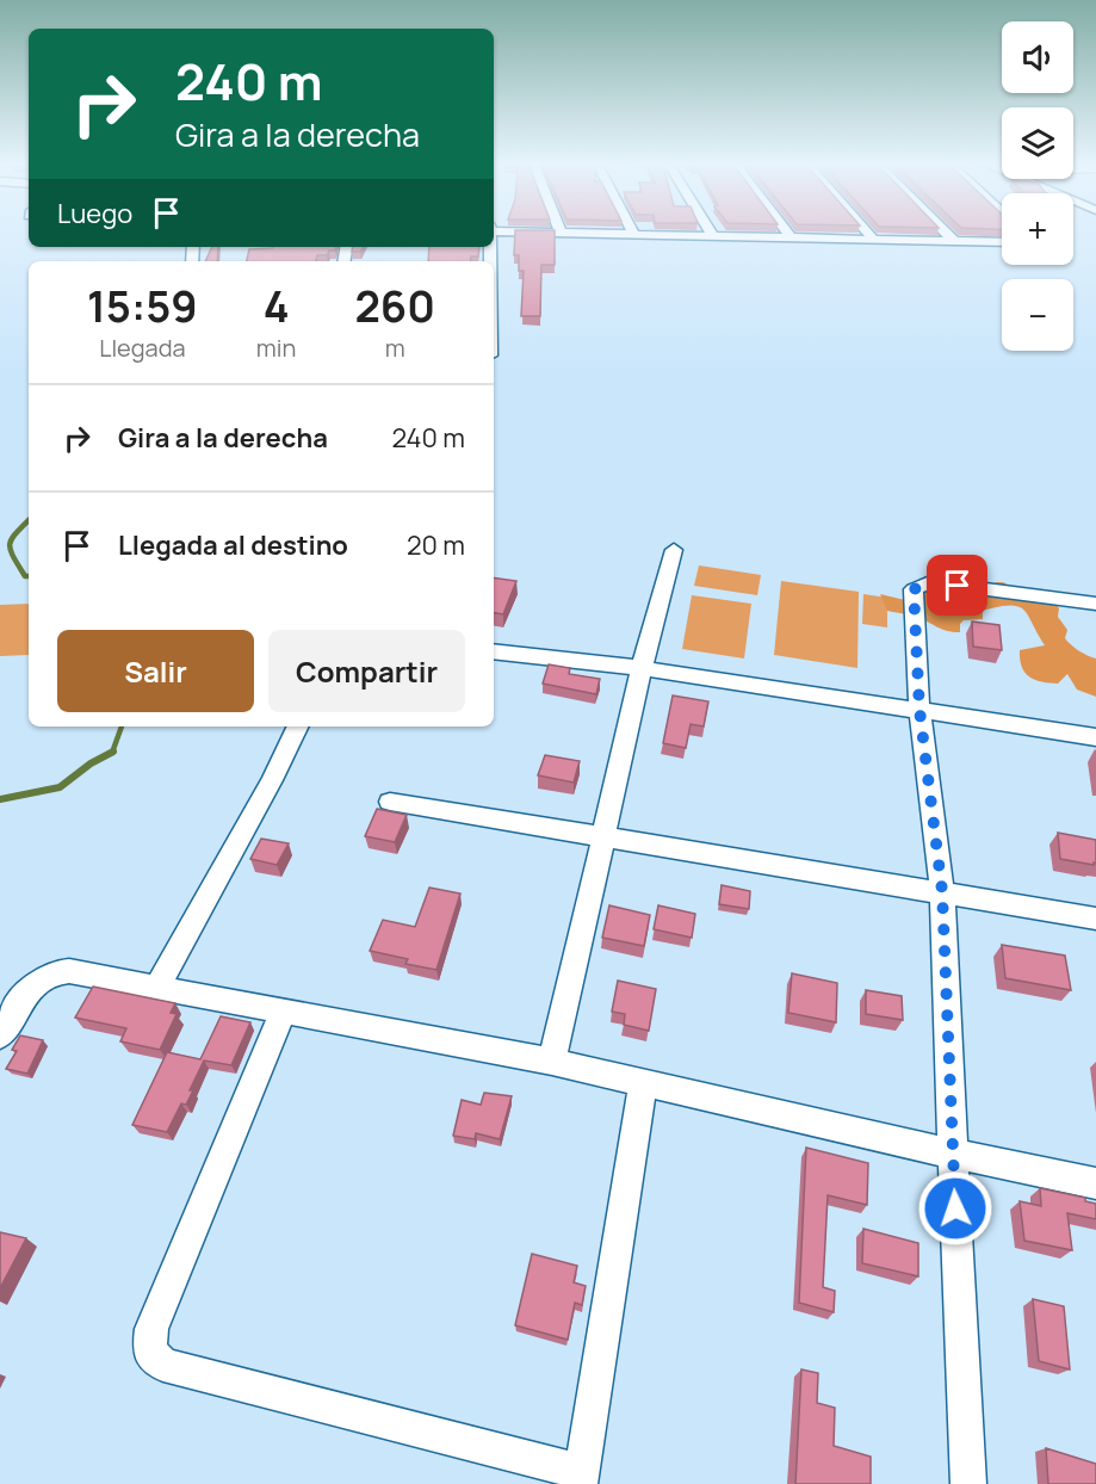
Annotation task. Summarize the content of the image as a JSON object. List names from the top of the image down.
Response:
{
  "page": {
    "map_buttons": ["+", "−"],
    "turn": ["240 m", "Gira a la derecha"],
    "then": "Luego",
    "eta": [
      "15:59",
      "Llegada",
      "4",
      "min",
      "260",
      "m"
    ],
    "list": [
      {
        "name": "Gira a la derecha",
        "value": "240 m"
      },
      {
        "name": "Llegada al destino",
        "value": "20 m"
      }
    ],
    "buttons": ["Salir", "Compartir"]
  }
}
